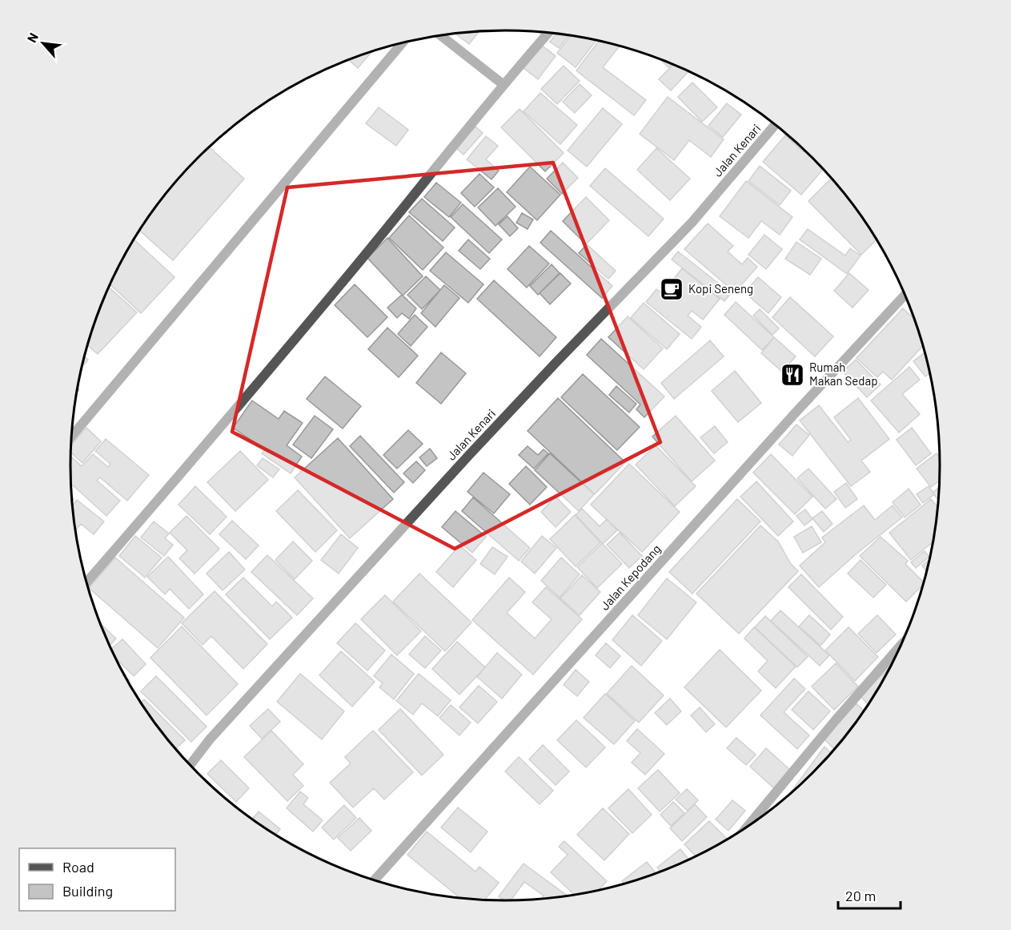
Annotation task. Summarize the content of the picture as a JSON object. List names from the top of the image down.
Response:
{
  "streets": {
    "street": ["Jalan Kenari", "Jalan Kepodang"]
  },
  "places": {
    "cafe": ["Kopi Seneng"],
    "restaurant": ["Rumah Makan Sedap"]
  },
  "legend": ["Road", "Building"],
  "scale_bar": "20 m",
  "north": "top left"
}
